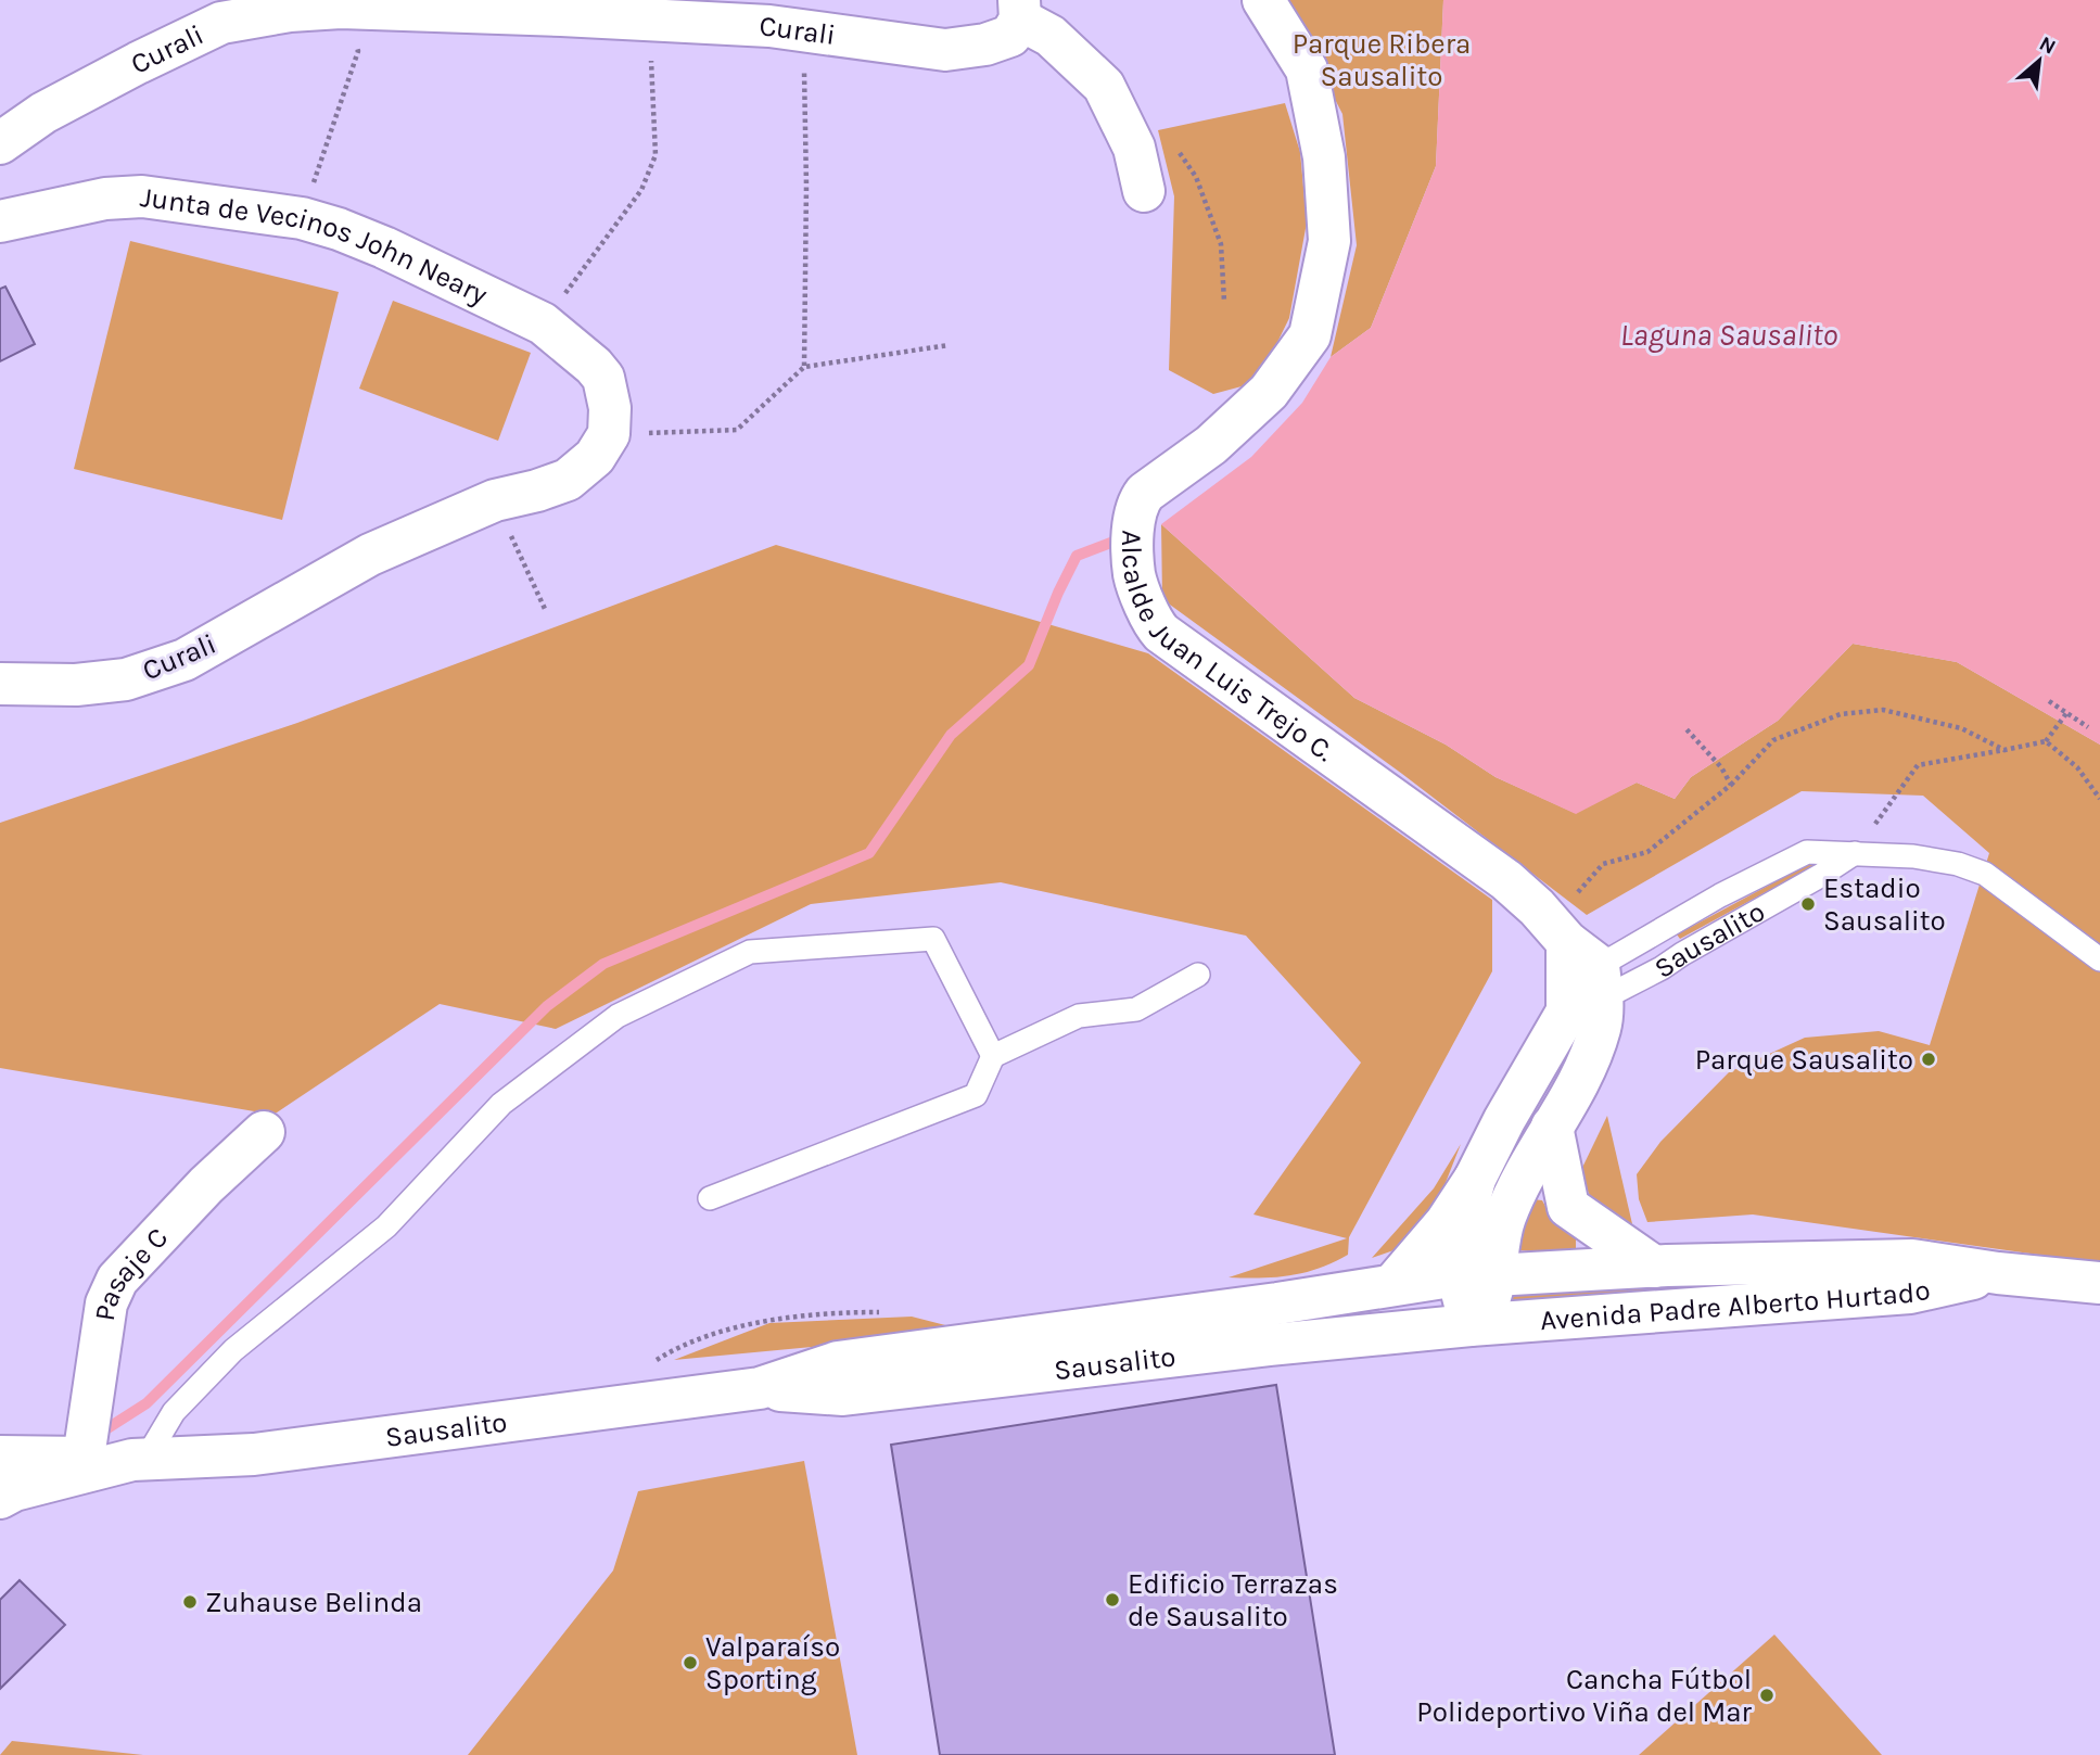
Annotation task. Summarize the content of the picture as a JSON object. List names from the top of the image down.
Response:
{
  "streets": {
    "street": [
      "Curali",
      "Junta de Vecinos John Neary",
      "Alcalde Juan Luis Trejo C.",
      "Sausalito",
      "Pasaje C",
      "Avenida Padre Alberto Hurtado"
    ]
  },
  "crossings": [
    ["Curali", "Junta de Vecinos John Neary"],
    ["Alcalde Juan Luis Trejo C.", "Sausalito"],
    ["Sausalito", "Pasaje C"],
    ["Sausalito", "Avenida Padre Alberto Hurtado"]
  ],
  "water": ["Laguna Sausalito"],
  "parks": ["Parque Ribera Sausalito"],
  "places": [
    "Estadio Sausalito",
    "Parque Sausalito",
    "Edificio Terrazas de Sausalito",
    "Zuhause Belinda",
    "Valparaíso Sporting",
    "Cancha Fútbol Polideportivo Viña del Mar"
  ],
  "north": "top right"
}
